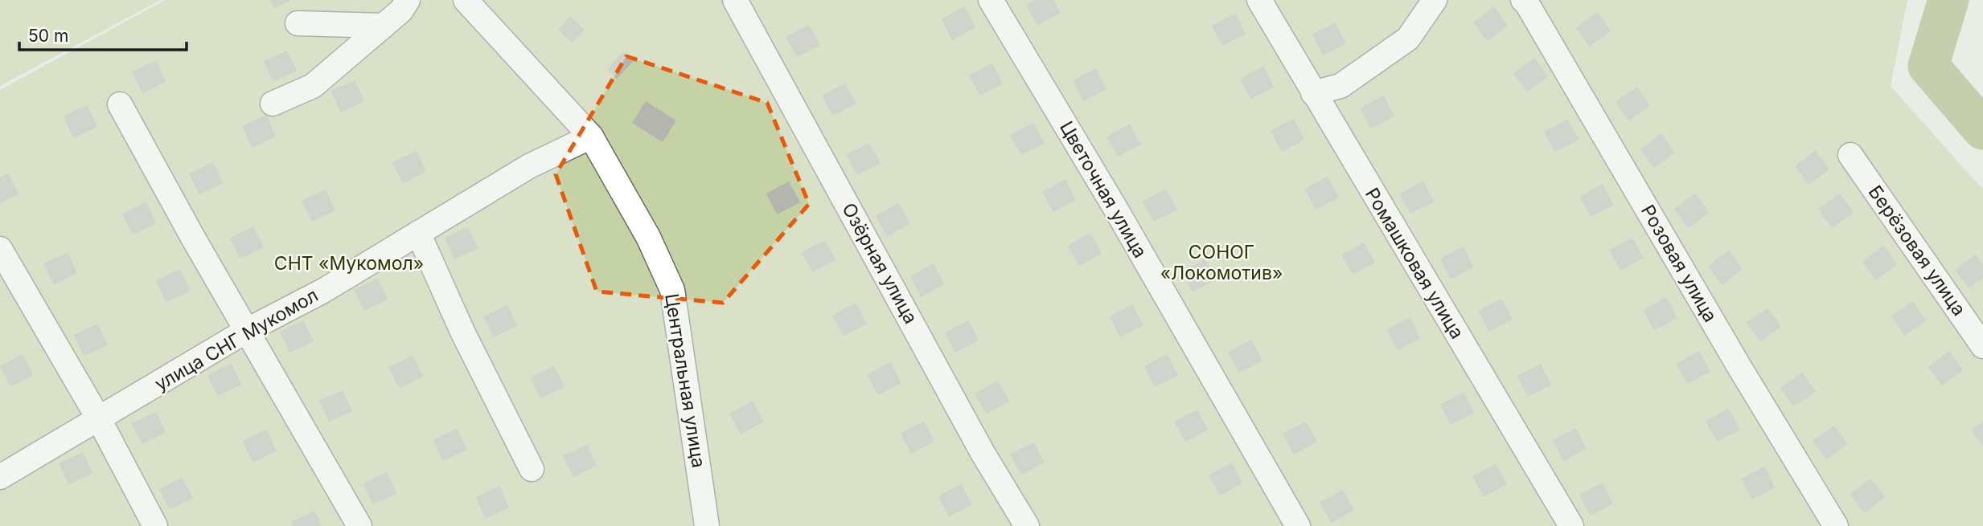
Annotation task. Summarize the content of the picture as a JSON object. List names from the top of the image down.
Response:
{
  "streets": {
    "street": [
      "Цветочная улица",
      "Берёзовая улица",
      "Озёрная улица",
      "Ромашковая улица",
      "Розовая улица",
      "улица СНГ Мукомол",
      "Центральная улица"
    ]
  },
  "crossings": [
    ["улица СНГ Мукомол", "Центральная улица"]
  ],
  "parks": ["СОНОГ «Локомотив»", "СНТ «Мукомол»"],
  "scale_bar": "50 m"
}
